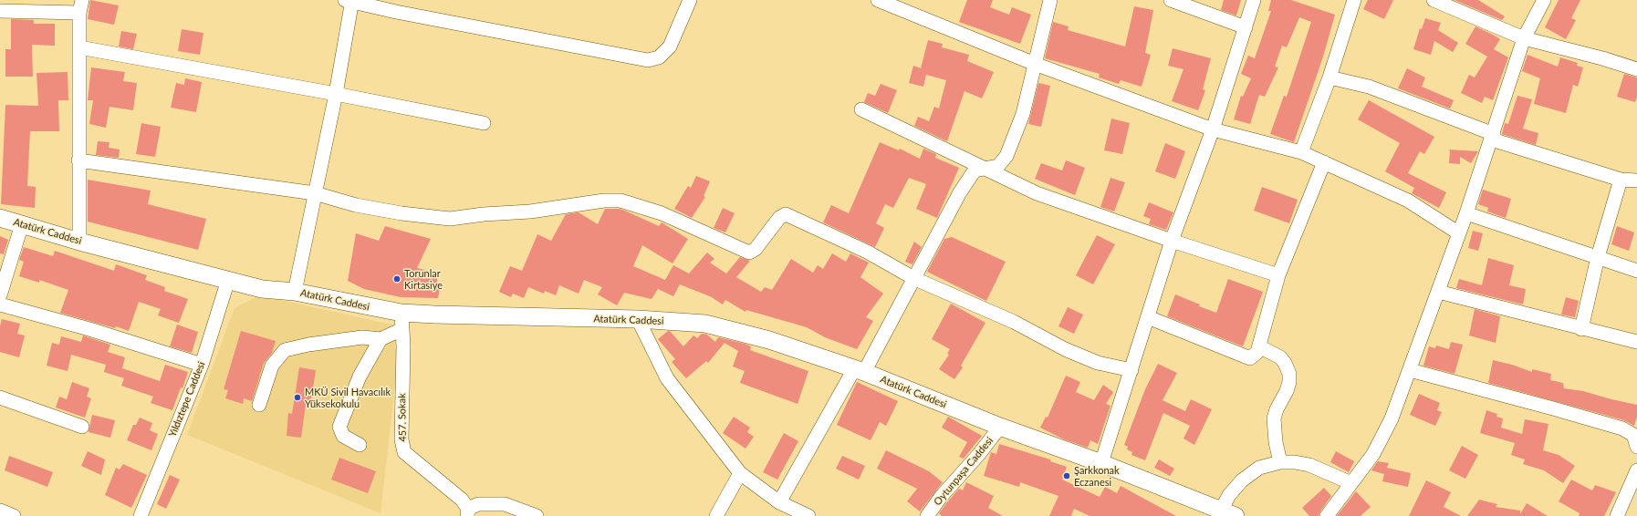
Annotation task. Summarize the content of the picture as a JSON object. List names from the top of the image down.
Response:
{
  "streets": {
    "main road": ["Atatürk Caddesi"],
    "street": ["Yıldıztepe Caddesi", "457. Sokak", "Oytunpaşa Caddesi"]
  },
  "crossings": [
    ["Atatürk Caddesi", "Yıldıztepe Caddesi"],
    ["Atatürk Caddesi", "457. Sokak"],
    ["Atatürk Caddesi", "Oytunpaşa Caddesi"]
  ],
  "places": ["Torunlar Kirtasiye", "MKÜ Sivil Havacılık Yüksekokulu", "Şarkkonak Eczanesi"]
}
